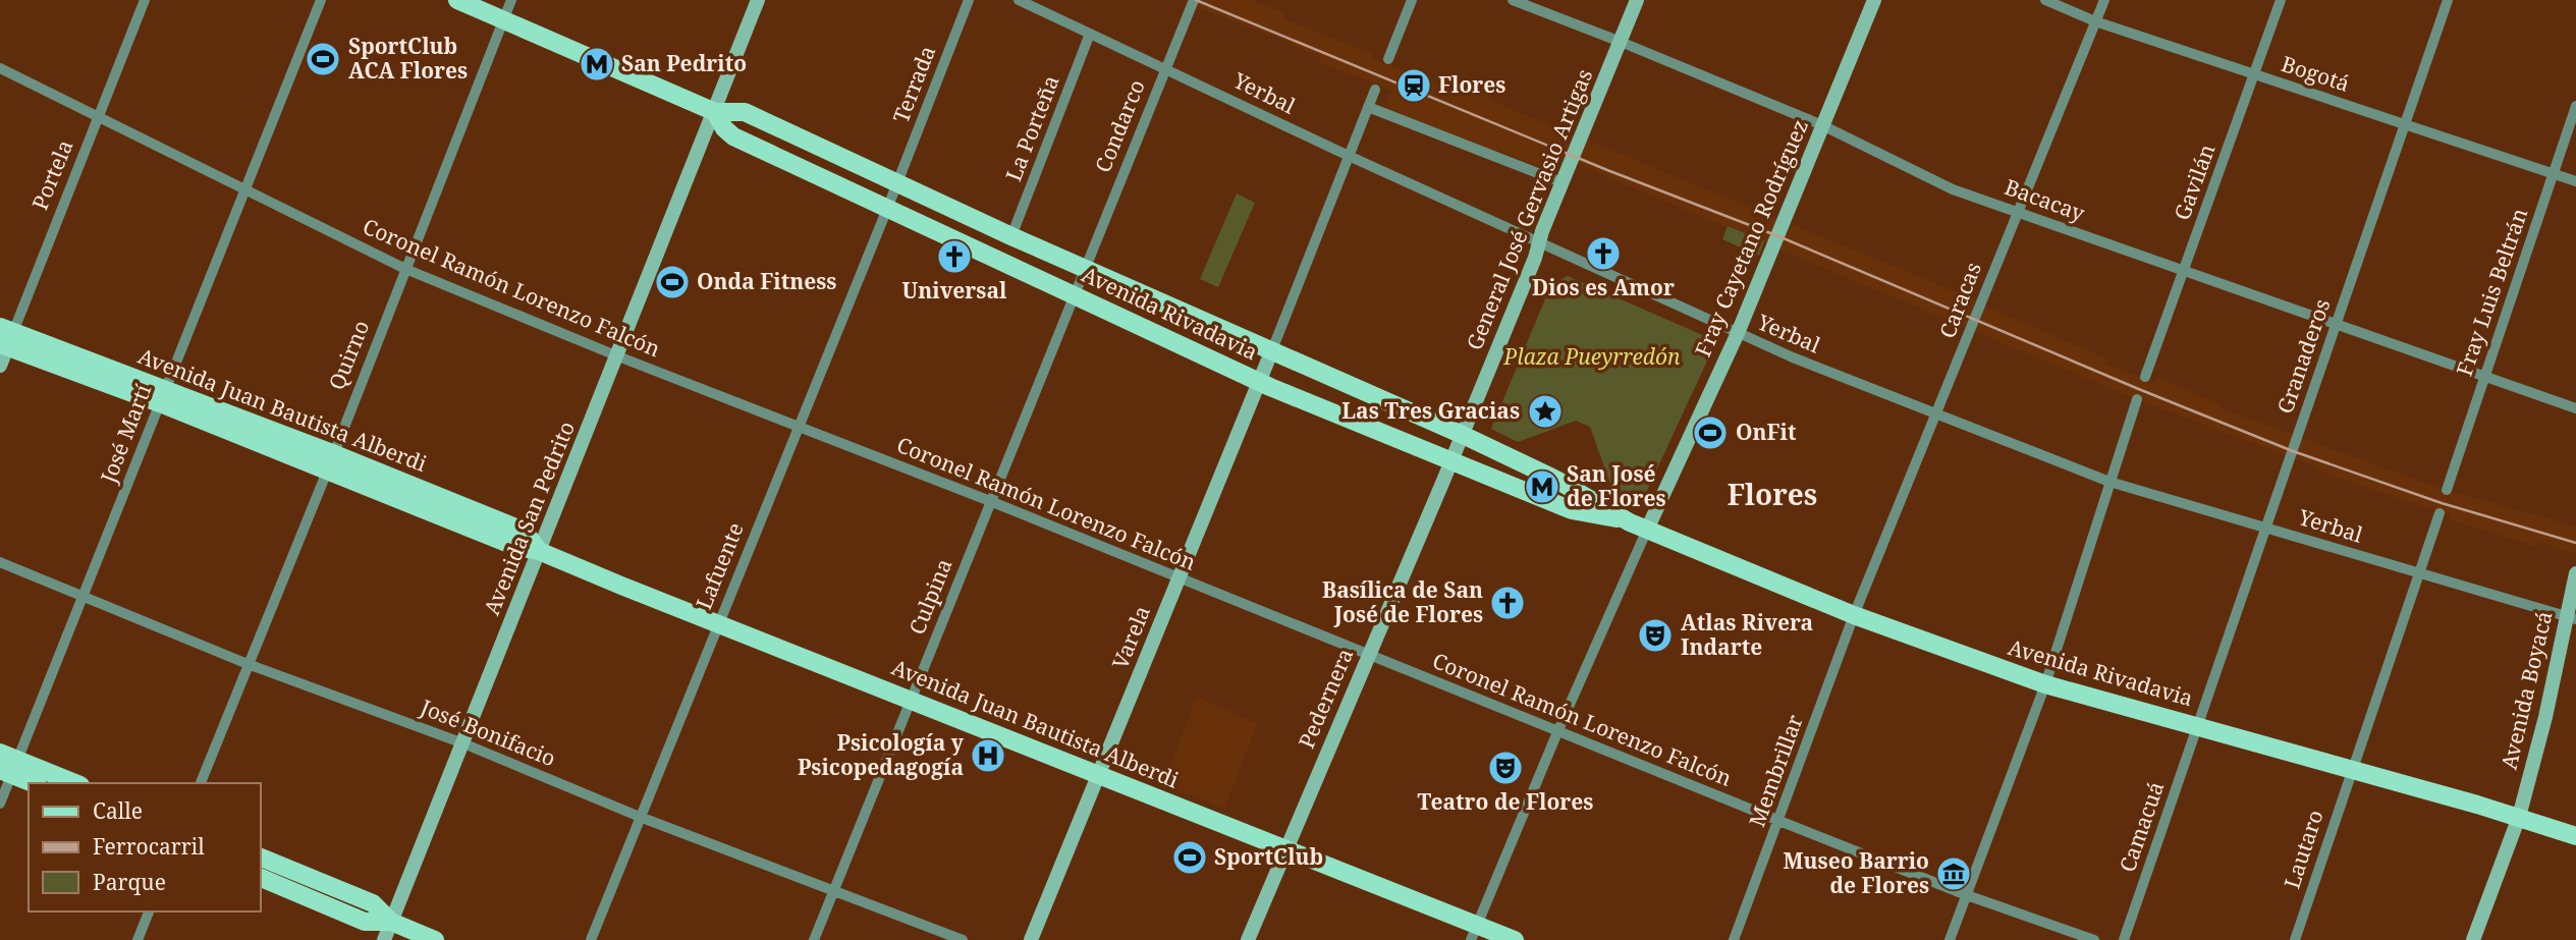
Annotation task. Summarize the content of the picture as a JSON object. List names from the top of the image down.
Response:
{
  "streets": {
    "main road": ["Avenida Rivadavia", "Avenida Juan Bautista Alberdi"],
    "street": [
      "Bogotá",
      "Terrada",
      "Yerbal",
      "Condarco",
      "La Porteña",
      "Portela",
      "Gavilán",
      "Bacacay",
      "General José Gervasio Artigas",
      "Fray Cayetano Rodríguez",
      "Coronel Ramón Lorenzo Falcón",
      "Fray Luis Beltrán",
      "Caracas",
      "Quirno",
      "Granaderos",
      "José Martí",
      "Avenida San Pedrito",
      "Lafuente",
      "Culpina",
      "Varela",
      "Avenida Boyacá",
      "Pedernera",
      "José Bonifacio",
      "Membrillar",
      "Camacuá",
      "Lautaro"
    ]
  },
  "crossings": [
    ["Bogotá", "Gavilán"],
    ["Bogotá", "Fray Luis Beltrán"],
    ["Bogotá", "Caracas"],
    ["Bogotá", "Granaderos"],
    ["Terrada", "Avenida Rivadavia"],
    ["Terrada", "Lafuente"],
    ["Yerbal", "Condarco"],
    ["Yerbal", "La Porteña"],
    ["Yerbal", "General José Gervasio Artigas"],
    ["Yerbal", "Fray Cayetano Rodríguez"],
    ["Yerbal", "Caracas"],
    ["Yerbal", "Granaderos"],
    ["Yerbal", "Avenida Boyacá"],
    ["Condarco", "Avenida Rivadavia"],
    ["Condarco", "Culpina"],
    ["La Porteña", "Avenida Rivadavia"],
    ["Portela", "Coronel Ramón Lorenzo Falcón"],
    ["Portela", "Avenida Juan Bautista Alberdi"],
    ["Gavilán", "Bacacay"],
    ["Bacacay", "General José Gervasio Artigas"],
    ["Bacacay", "Fray Cayetano Rodríguez"],
    ["Bacacay", "Fray Luis Beltrán"],
    ["Bacacay", "Caracas"],
    ["Bacacay", "Granaderos"],
    ["General José Gervasio Artigas", "Avenida Rivadavia"],
    ["General José Gervasio Artigas", "Pedernera"],
    ["Fray Cayetano Rodríguez", "Avenida Rivadavia"],
    ["Coronel Ramón Lorenzo Falcón", "Quirno"],
    ["Coronel Ramón Lorenzo Falcón", "José Martí"],
    ["Coronel Ramón Lorenzo Falcón", "Avenida San Pedrito"],
    ["Coronel Ramón Lorenzo Falcón", "Lafuente"],
    ["Coronel Ramón Lorenzo Falcón", "Culpina"],
    ["Coronel Ramón Lorenzo Falcón", "Varela"],
    ["Coronel Ramón Lorenzo Falcón", "Pedernera"],
    ["Coronel Ramón Lorenzo Falcón", "Membrillar"],
    ["Caracas", "Avenida Rivadavia"],
    ["Caracas", "Membrillar"],
    ["Avenida Rivadavia", "Quirno"],
    ["Avenida Rivadavia", "Granaderos"],
    ["Avenida Rivadavia", "Avenida San Pedrito"],
    ["Avenida Rivadavia", "Lafuente"],
    ["Avenida Rivadavia", "Culpina"],
    ["Avenida Rivadavia", "Varela"],
    ["Avenida Rivadavia", "Avenida Boyacá"],
    ["Avenida Rivadavia", "Pedernera"],
    ["Avenida Rivadavia", "Membrillar"],
    ["Avenida Rivadavia", "Camacuá"],
    ["Avenida Rivadavia", "Lautaro"],
    ["Quirno", "Avenida Juan Bautista Alberdi"],
    ["Quirno", "José Bonifacio"],
    ["Granaderos", "Camacuá"],
    ["Avenida Juan Bautista Alberdi", "José Martí"],
    ["Avenida Juan Bautista Alberdi", "Avenida San Pedrito"],
    ["Avenida Juan Bautista Alberdi", "Lafuente"],
    ["Avenida Juan Bautista Alberdi", "Culpina"],
    ["Avenida Juan Bautista Alberdi", "Varela"],
    ["Avenida Juan Bautista Alberdi", "Pedernera"],
    ["José Martí", "José Bonifacio"],
    ["Avenida San Pedrito", "José Bonifacio"],
    ["Lafuente", "José Bonifacio"],
    ["Culpina", "José Bonifacio"]
  ],
  "districts": ["Flores"],
  "parks": ["Plaza Pueyrredón"],
  "places": {
    "sports": [
      "SportClub ACA Flores",
      "Onda Fitness",
      "OnFit",
      "SportClub"
    ],
    "metro station": ["San Pedrito", "San José de Flores"],
    "station": ["Flores"],
    "church": ["Dios es Amor", "Universal", "Basílica de San José de Flores"],
    "place": ["Las Tres Gracias"],
    "theatre": ["Atlas Rivera Indarte", "Teatro de Flores"],
    "hospital": ["Psicología y Psicopedagogía"],
    "museum": ["Museo Barrio de Flores"]
  },
  "legend": ["Calle", "Ferrocarril", "Parque"]
}
